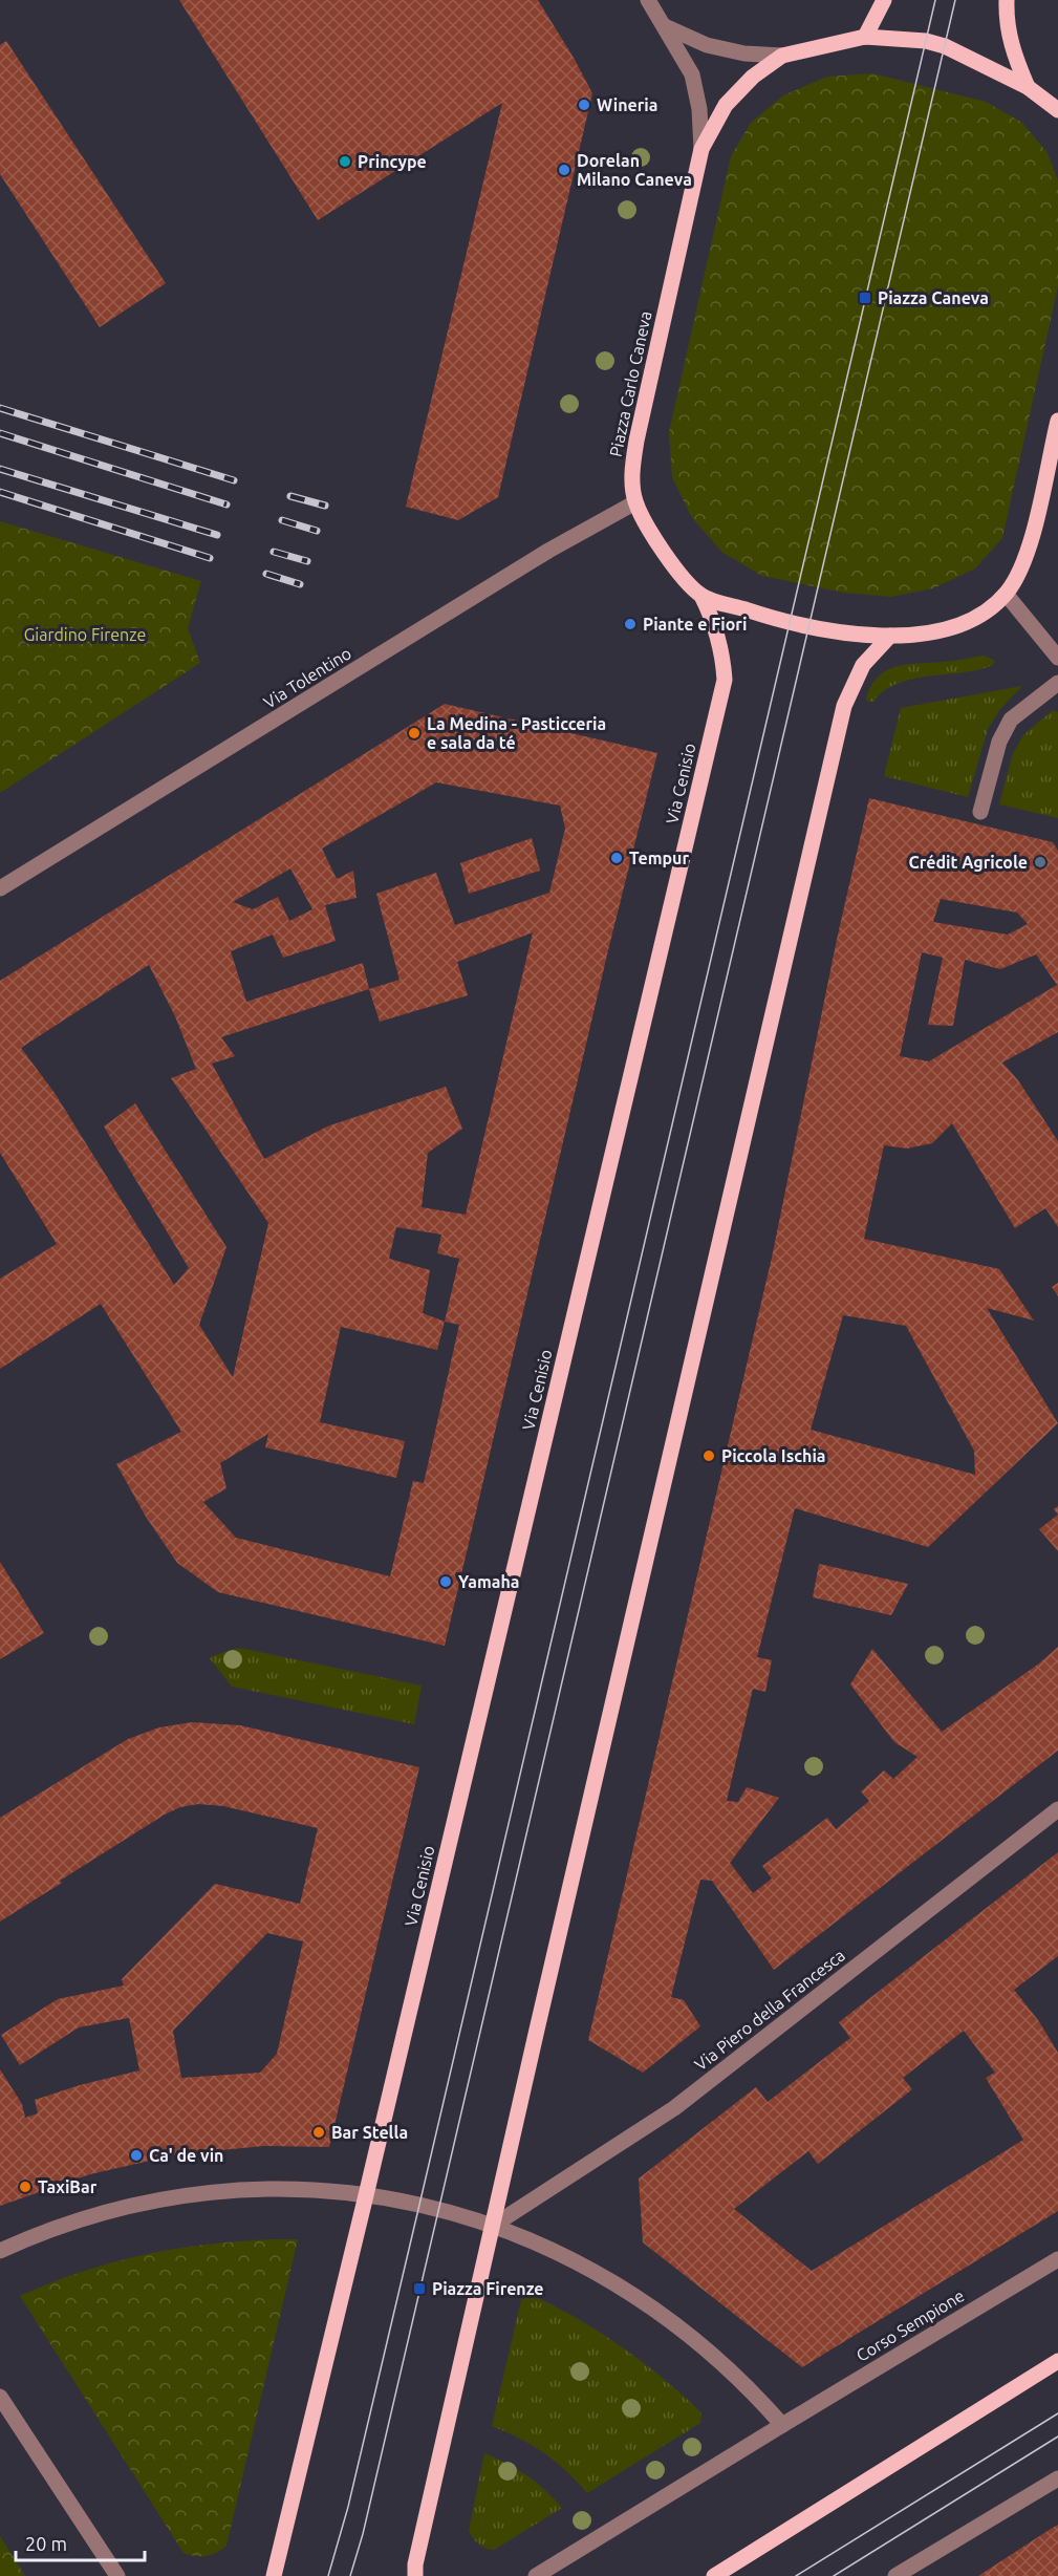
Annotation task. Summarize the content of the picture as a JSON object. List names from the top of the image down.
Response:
{
  "streets": {
    "main road": ["Piazza Carlo Caneva", "Via Cenisio"],
    "street": ["Via Tolentino", "Via Piero della Francesca", "Corso Sempione"]
  },
  "crossings": [
    ["Piazza Carlo Caneva", "Via Tolentino"],
    ["Piazza Carlo Caneva", "Via Cenisio"]
  ],
  "parks": ["Giardino Firenze"],
  "places": {
    "other": [
      "Wineria",
      "Princype",
      "Dorelan Milano Caneva",
      "Piante e Fiori",
      "La Medina - Pasticceria e sala da té",
      "Tempur",
      "Crédit Agricole",
      "Piccola Ischia",
      "Yamaha",
      "Bar Stella",
      "Ca' de vin",
      "TaxiBar"
    ],
    "transit": ["Piazza Caneva", "Piazza Firenze"]
  },
  "scale_bar": "20 m"
}
